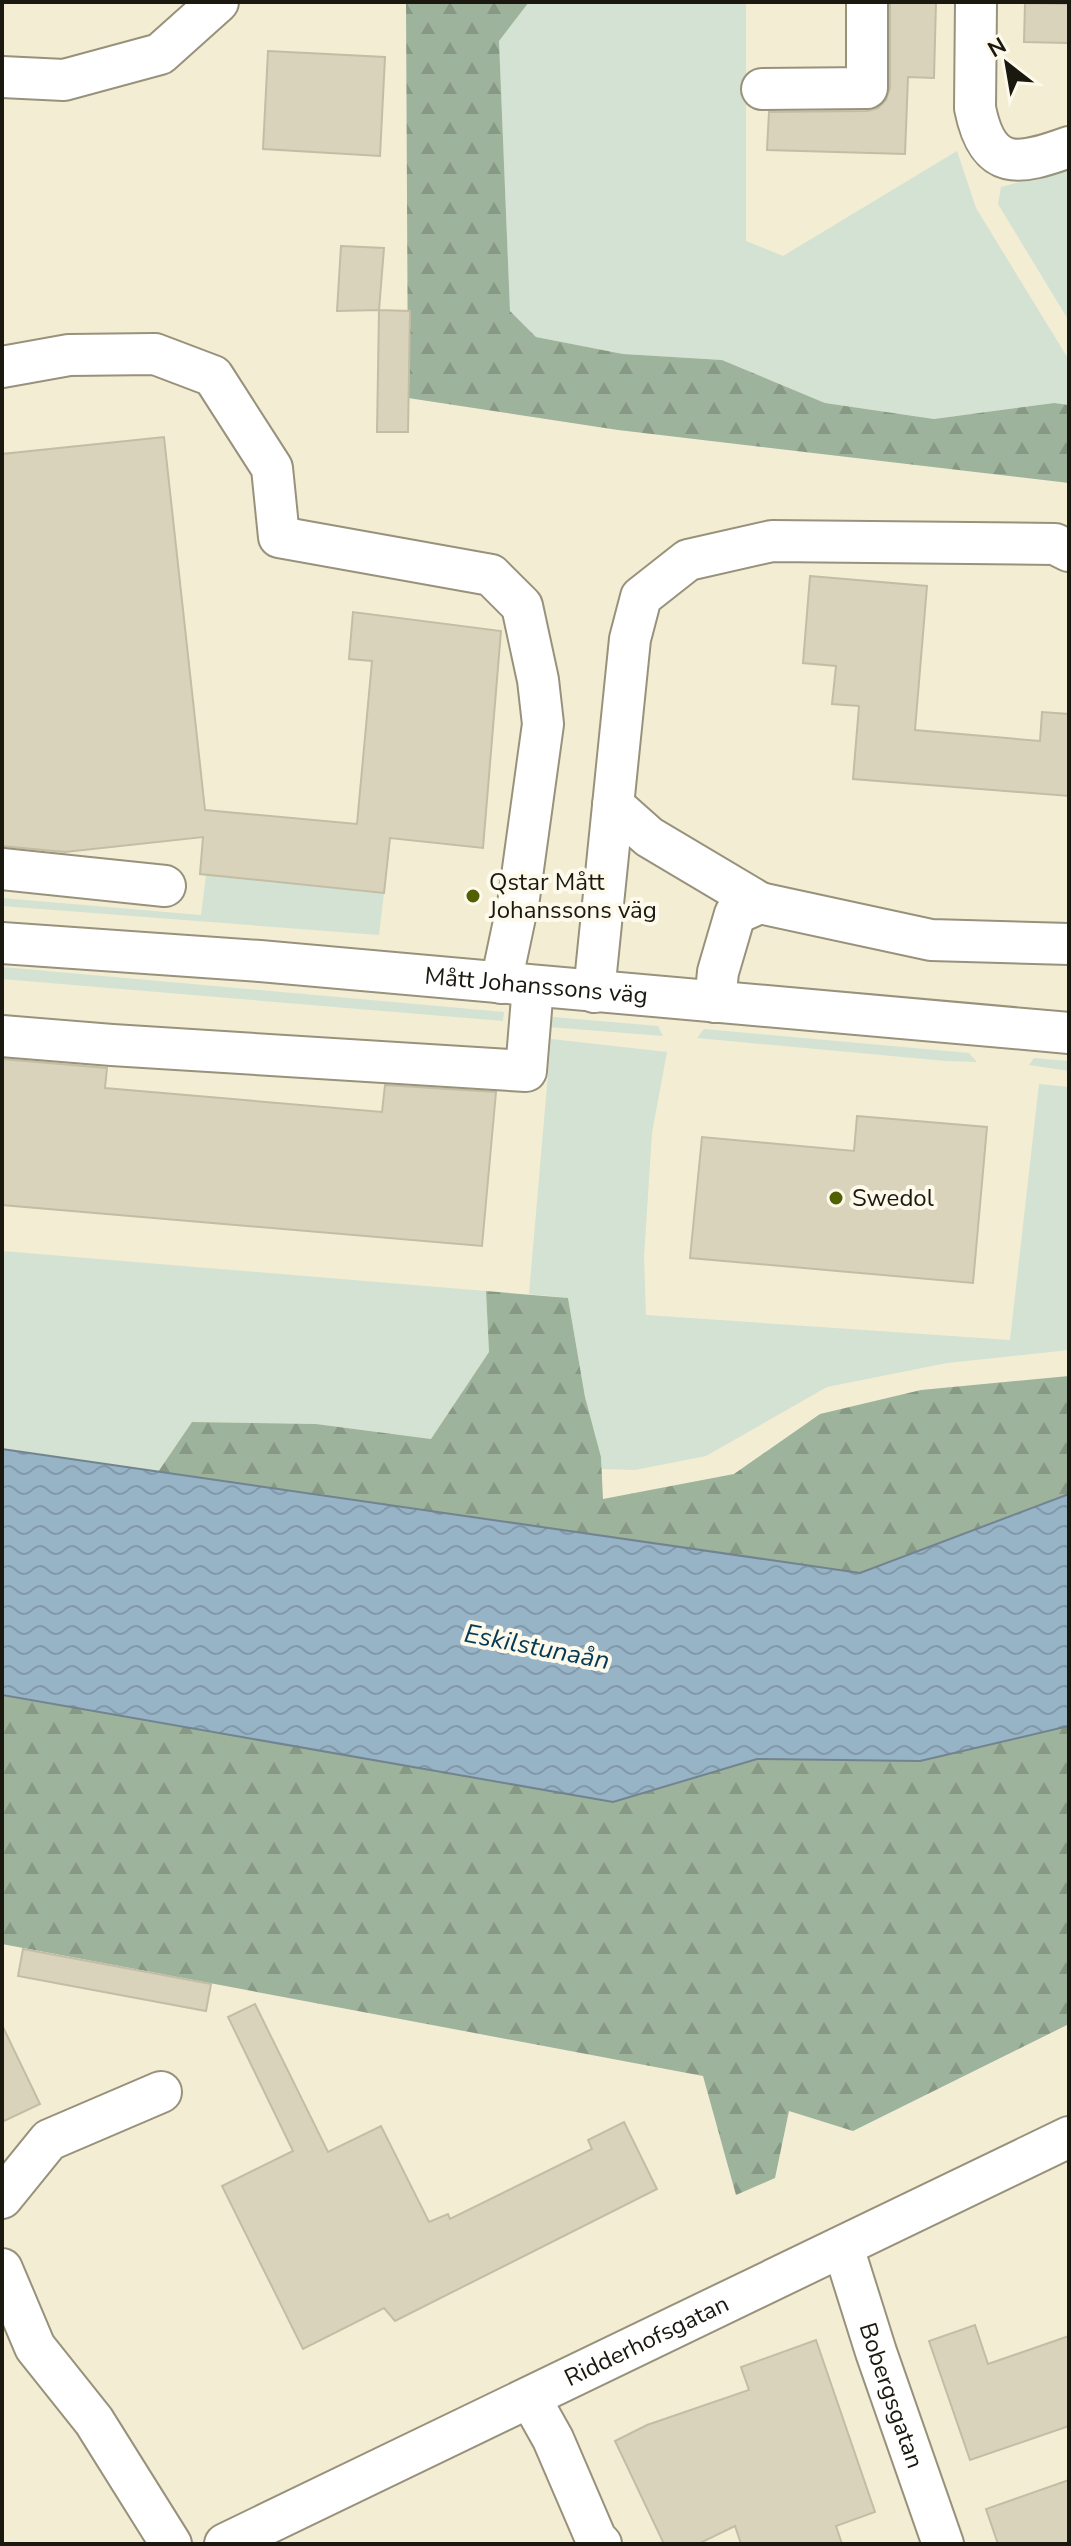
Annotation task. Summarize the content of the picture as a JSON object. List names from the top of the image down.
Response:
{
  "streets": {
    "street": ["Mått Johanssons väg", "Ridderhofsgatan", "Bobergsgatan"]
  },
  "crossings": [
    ["Ridderhofsgatan", "Bobergsgatan"]
  ],
  "water": ["Eskilstunaån"],
  "places": ["Qstar Mått Johanssons väg", "Swedol"],
  "north": "top left"
}
